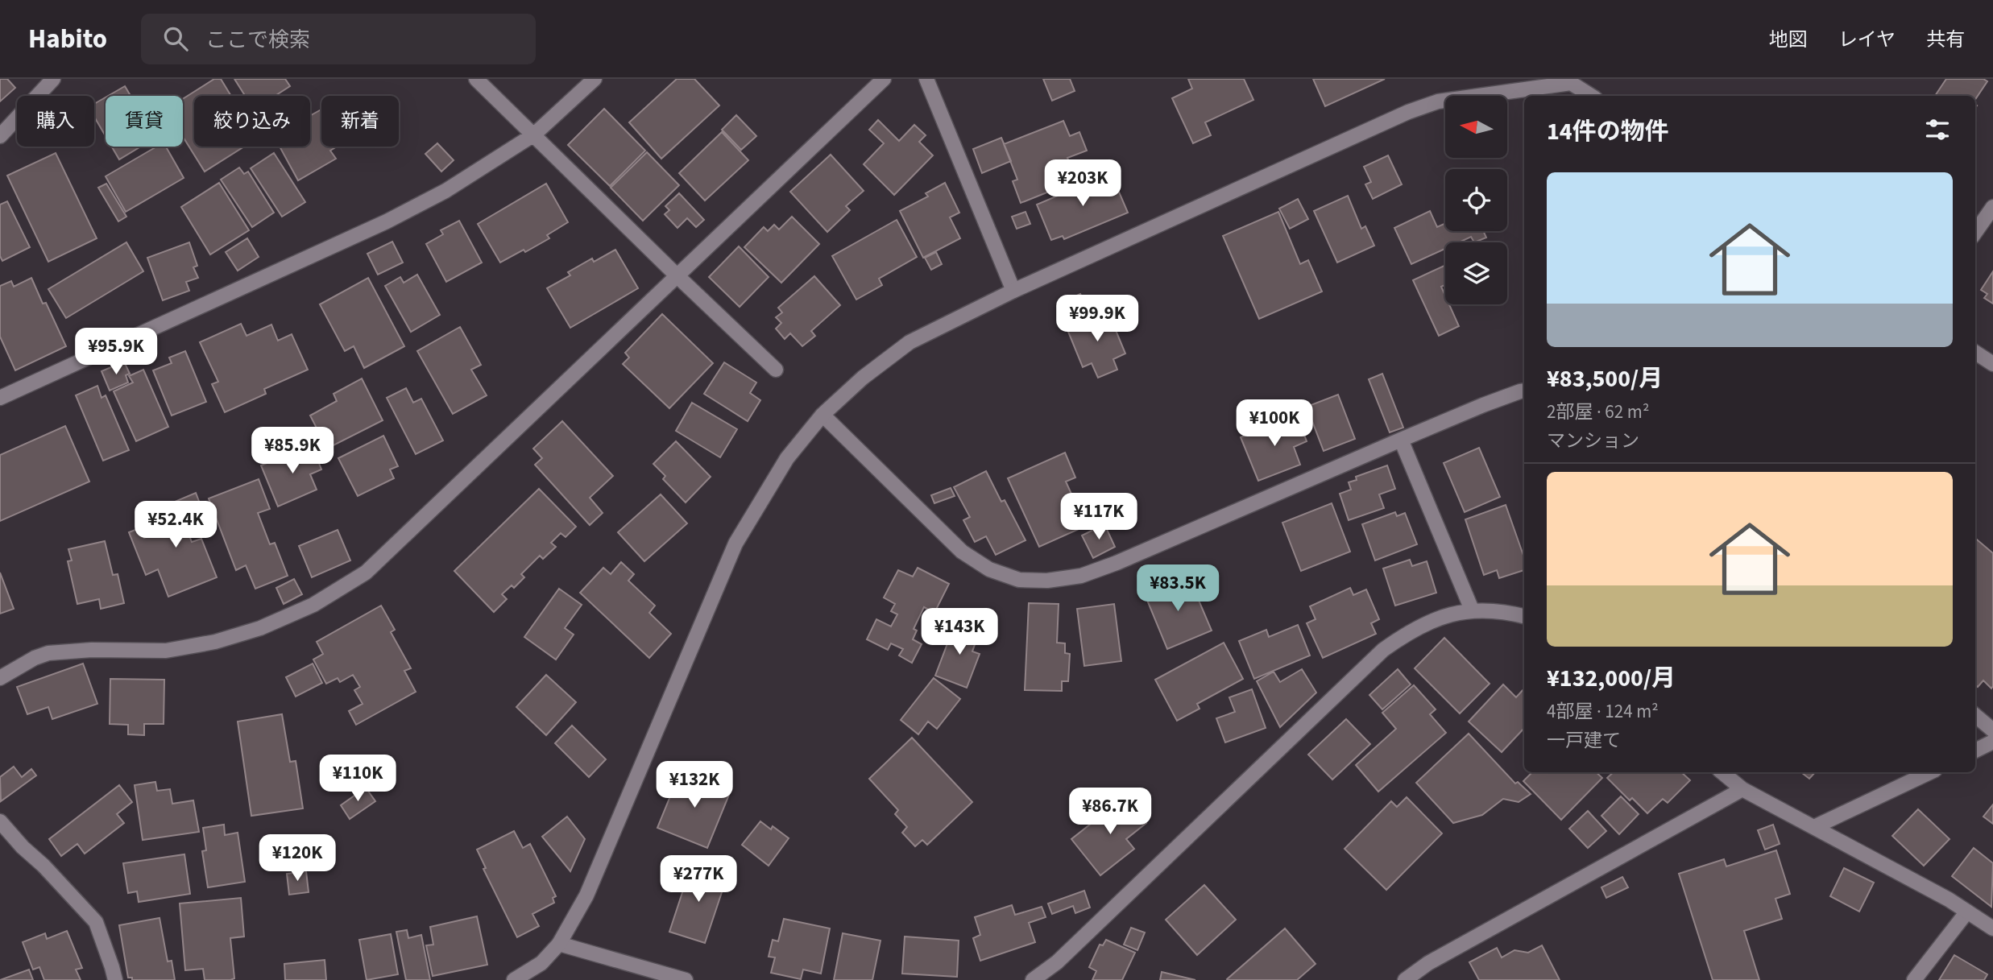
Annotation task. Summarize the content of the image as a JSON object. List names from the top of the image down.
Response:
{
  "north": "left",
  "page": {
    "header": "Habito",
    "search": "ここで検索",
    "nav": ["地図", "レイヤ", "共有"],
    "chip": [
      "購入",
      "賃貸",
      "絞り込み",
      "新着"
    ],
    "heading": "14件の物件",
    "price": [
      "¥203K",
      "¥99.9K",
      "¥95.9K",
      "¥100K",
      "¥85.9K",
      "¥117K",
      "¥52.4K",
      "¥83.5K",
      "¥143K",
      "¥110K",
      "¥132K",
      "¥86.7K",
      "¥120K",
      "¥277K"
    ],
    "list": [
      {
        "name": "¥83,500/月",
        "note": "2部屋 · 62 m² · マンション"
      },
      {
        "name": "¥132,000/月",
        "note": "4部屋 · 124 m² · 一戸建て"
      }
    ]
  }
}
